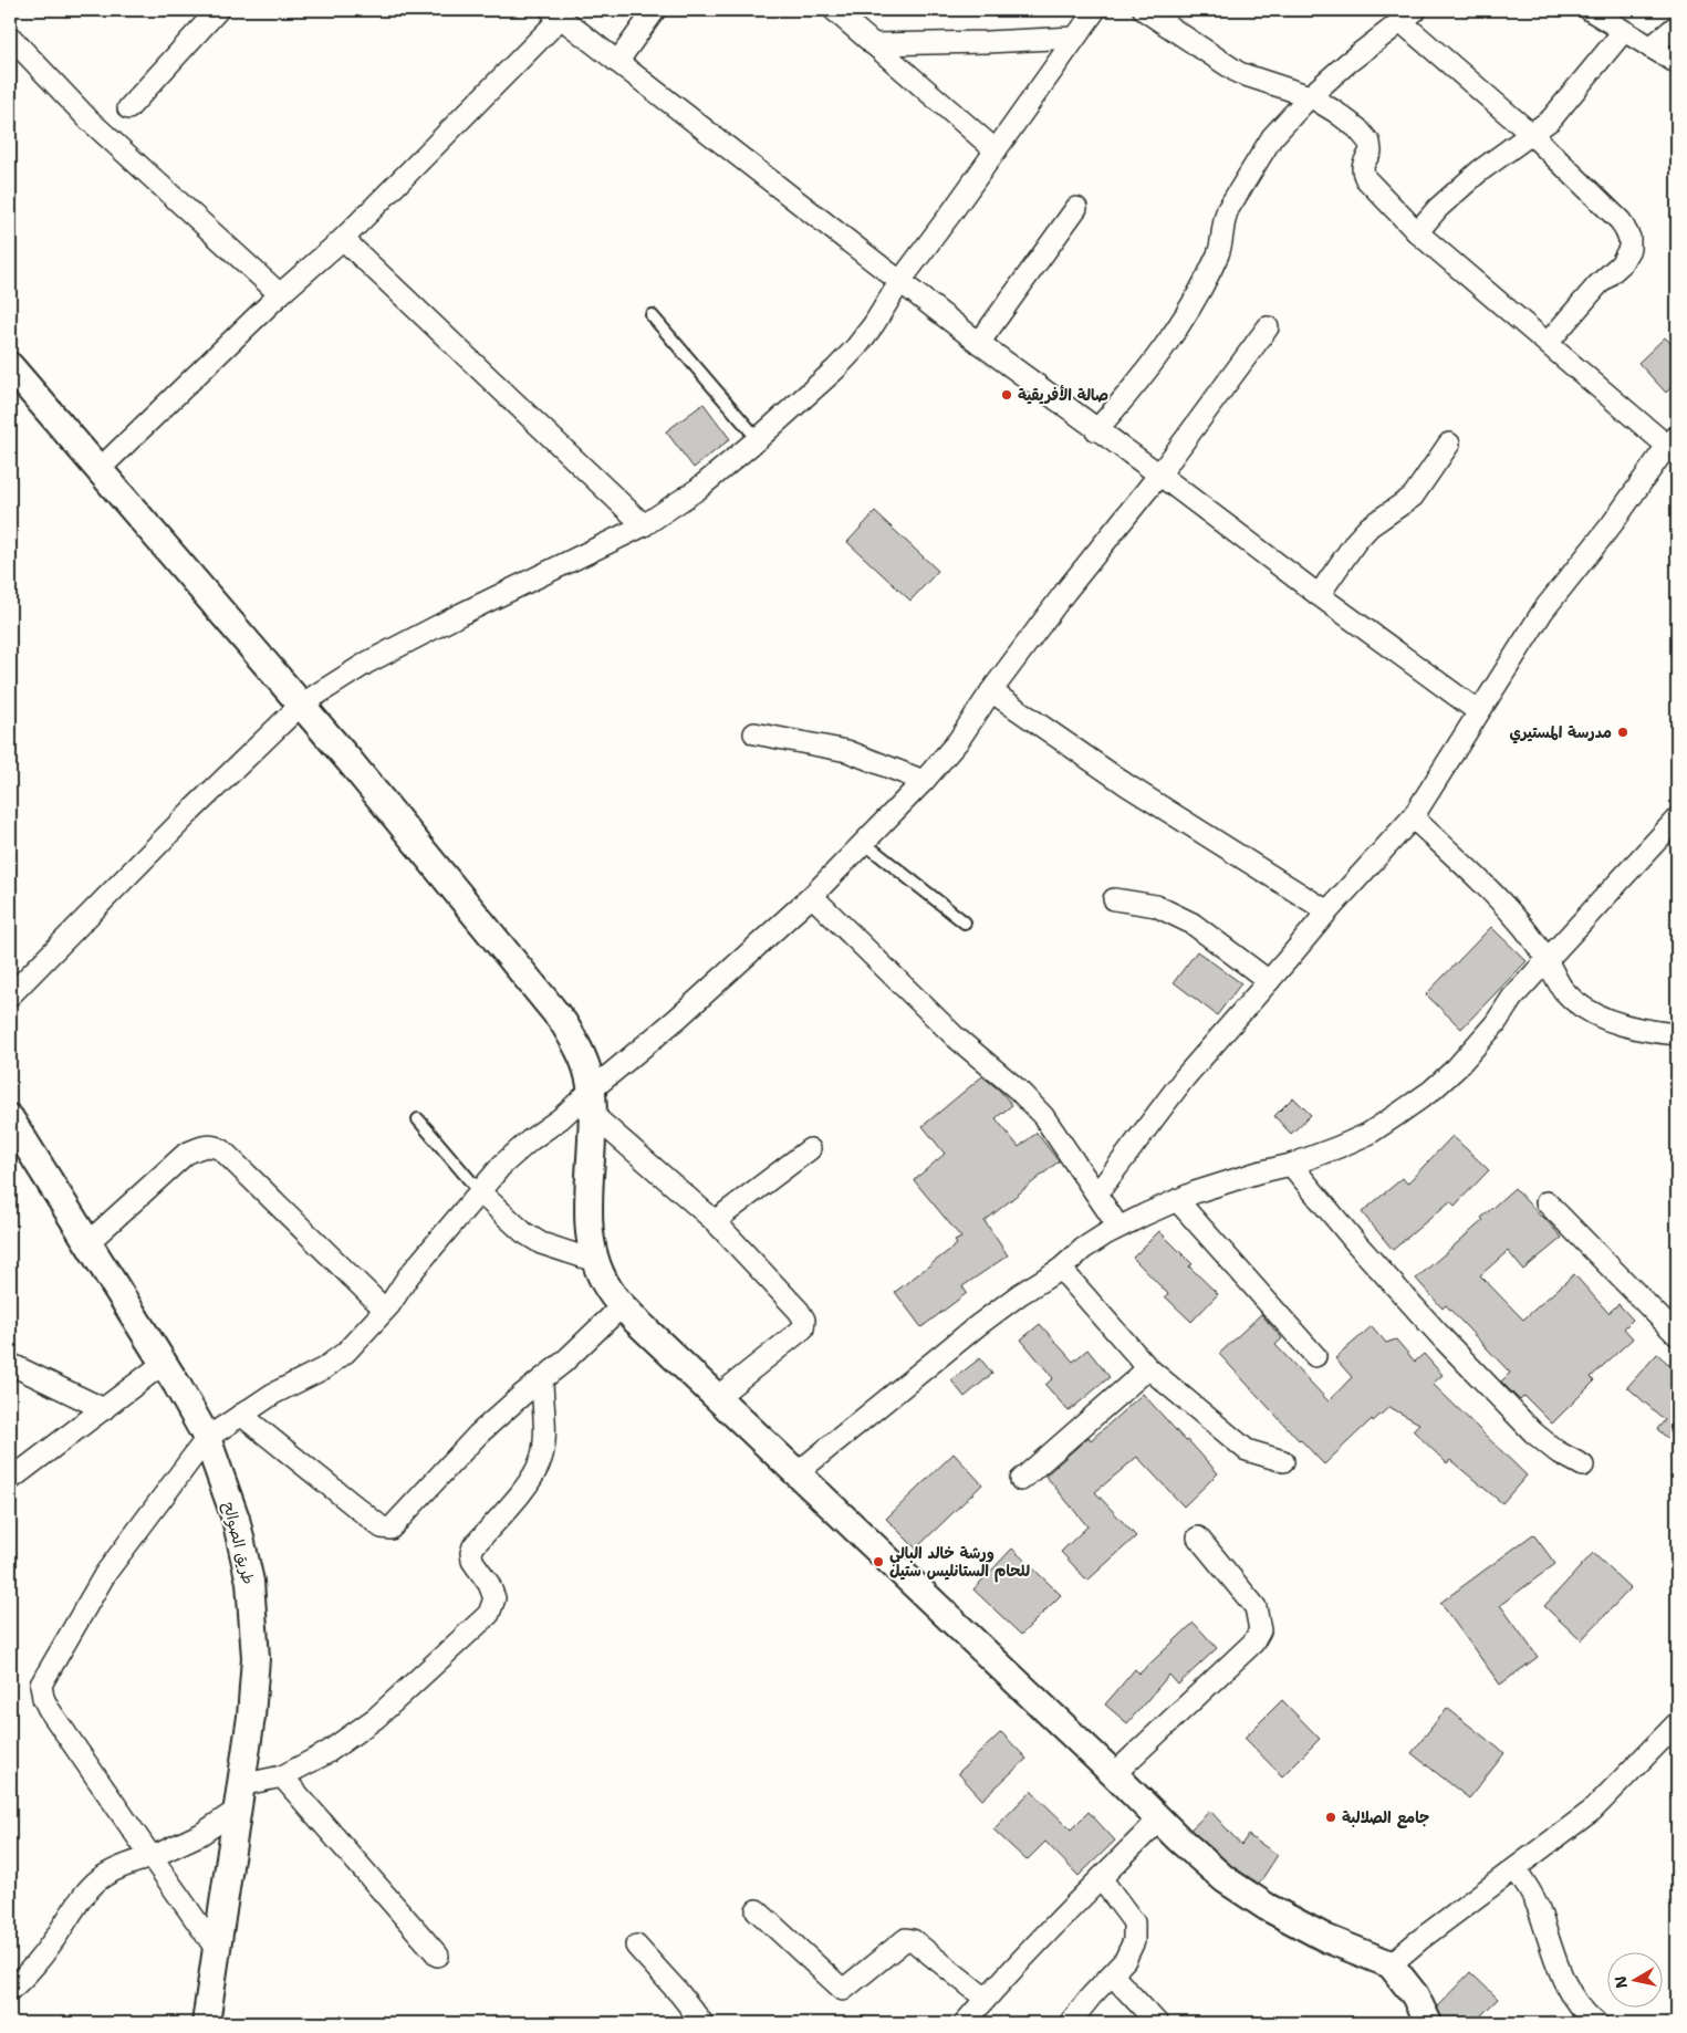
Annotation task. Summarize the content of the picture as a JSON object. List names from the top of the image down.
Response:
{
  "streets": {
    "street": ["طريق الصوالح"]
  },
  "places": [
    "صالة الأفريقية",
    "مدرسة المستيري",
    "ورشة خالد البالي للحام الستانليس ستيل",
    "جامع الصلالبة"
  ],
  "north": "left"
}
